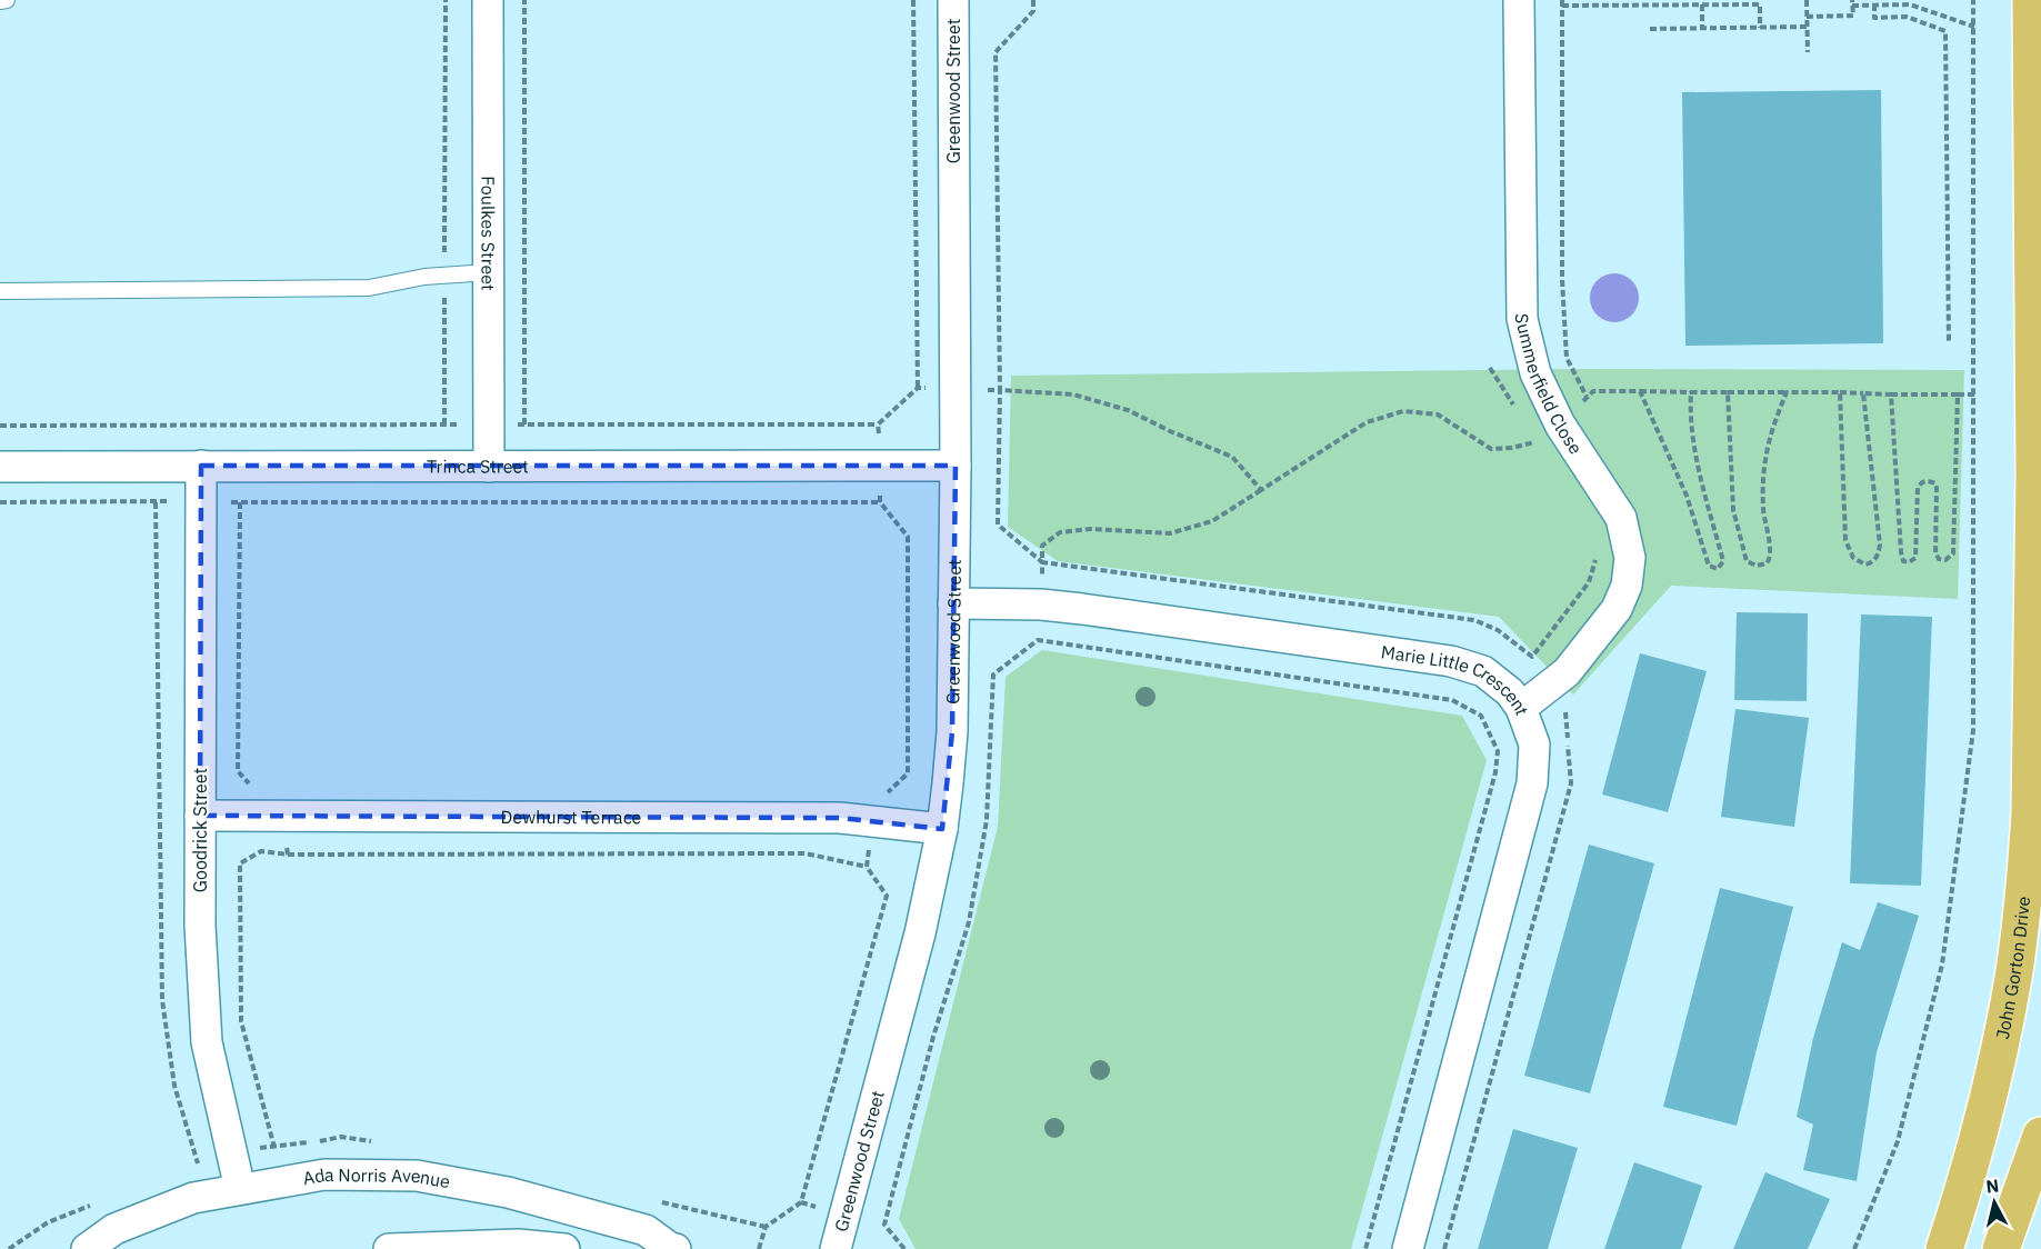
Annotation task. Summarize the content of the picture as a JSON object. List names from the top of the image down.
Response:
{
  "streets": {
    "main road": ["John Gorton Drive"],
    "street": [
      "Greenwood Street",
      "Foulkes Street",
      "Summerfield Close",
      "Trinca Street",
      "Marie Little Crescent",
      "Dewhurst Terrace",
      "Goodrick Street",
      "Ada Norris Avenue"
    ]
  },
  "crossings": [
    ["Greenwood Street", "Trinca Street"],
    ["Greenwood Street", "Marie Little Crescent"],
    ["Greenwood Street", "Dewhurst Terrace"],
    ["Foulkes Street", "Trinca Street"],
    ["Summerfield Close", "Marie Little Crescent"],
    ["Trinca Street", "Goodrick Street"],
    ["Dewhurst Terrace", "Goodrick Street"],
    ["Goodrick Street", "Ada Norris Avenue"]
  ],
  "north": "top"
}
